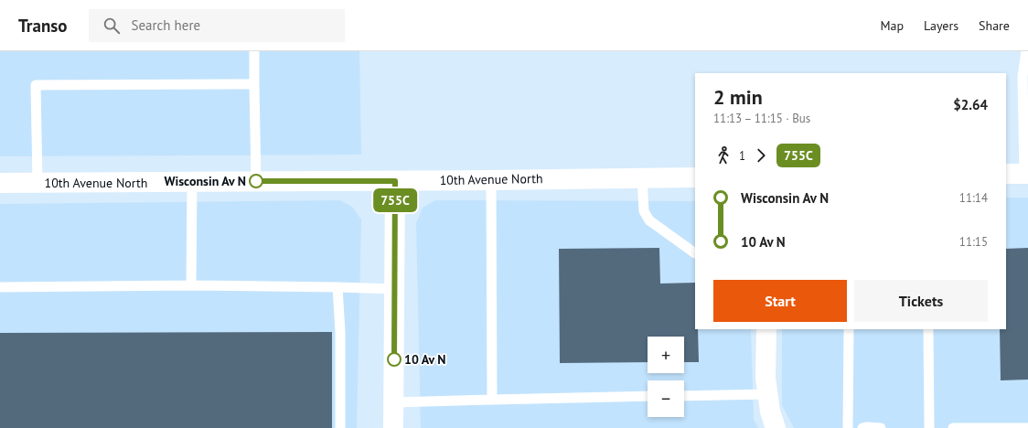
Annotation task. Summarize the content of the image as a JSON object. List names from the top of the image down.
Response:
{
  "streets": {
    "street": ["10th Avenue North"]
  },
  "places": ["Wisconsin Av N", "10 Av N"],
  "lines": ["bus line 755C"],
  "page": {
    "header": "Transo",
    "search": "Search here",
    "nav": ["Map", "Layers", "Share"],
    "on_map": "755C",
    "heading": ["2 min", "11:13 – 11:15 · Bus", "$2.64"],
    "legs": ["1", "755C"],
    "list": [
      {
        "name": "Wisconsin Av N",
        "value": "11:14"
      },
      {
        "name": "10 Av N",
        "value": "11:15"
      }
    ],
    "buttons": ["Start", "Tickets"],
    "map_buttons": ["+", "−"]
  }
}
